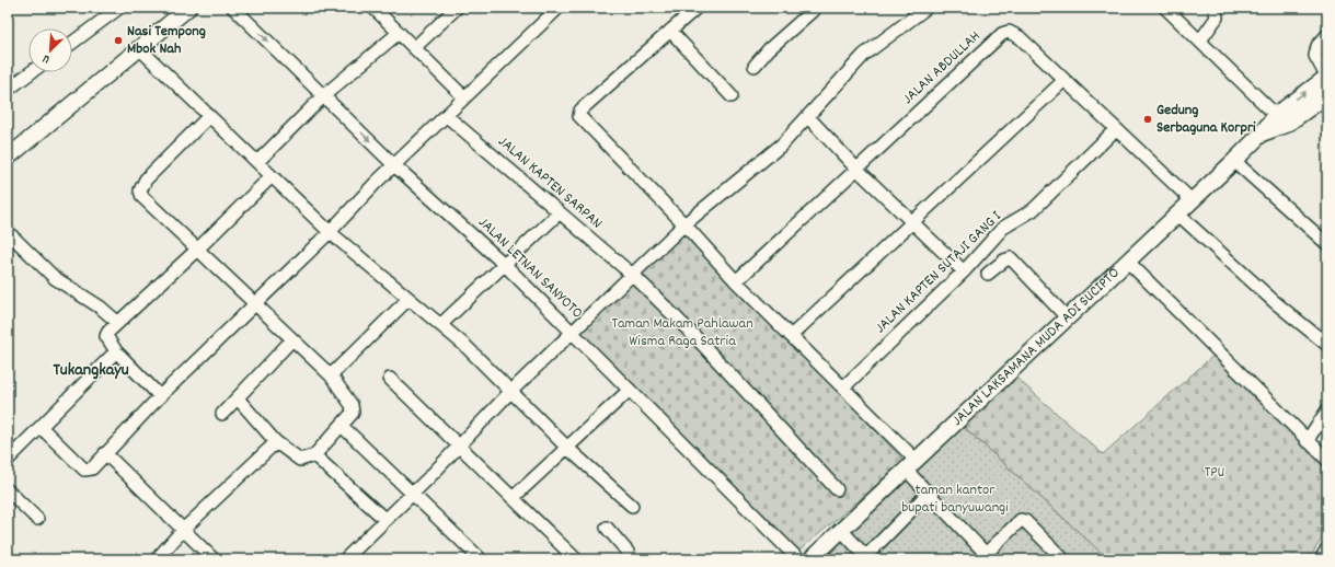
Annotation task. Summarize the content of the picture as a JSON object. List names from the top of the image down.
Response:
{
  "streets": {
    "main road": ["JALAN LAKSAMANA MUDA ADI SUCIPTO"],
    "street": [
      "JALAN ABDULLAH",
      "JALAN KAPTEN SARPAN",
      "JALAN LETNAN SANYOTO",
      "JALAN KAPTEN SUTAJI GANG I"
    ]
  },
  "crossings": [
    ["JALAN ABDULLAH", "JALAN KAPTEN SUTAJI GANG I"],
    ["JALAN ABDULLAH", "JALAN LAKSAMANA MUDA ADI SUCIPTO"]
  ],
  "districts": ["Tukangkayu"],
  "parks": ["Taman Makam Pahlawan Wisma Raga Satria", "TPU", "taman kantor bupati banyuwangi"],
  "places": ["Nasi Tempong Mbok Nah", "Gedung Serbaguna Korpri"],
  "north": "bottom left"
}
